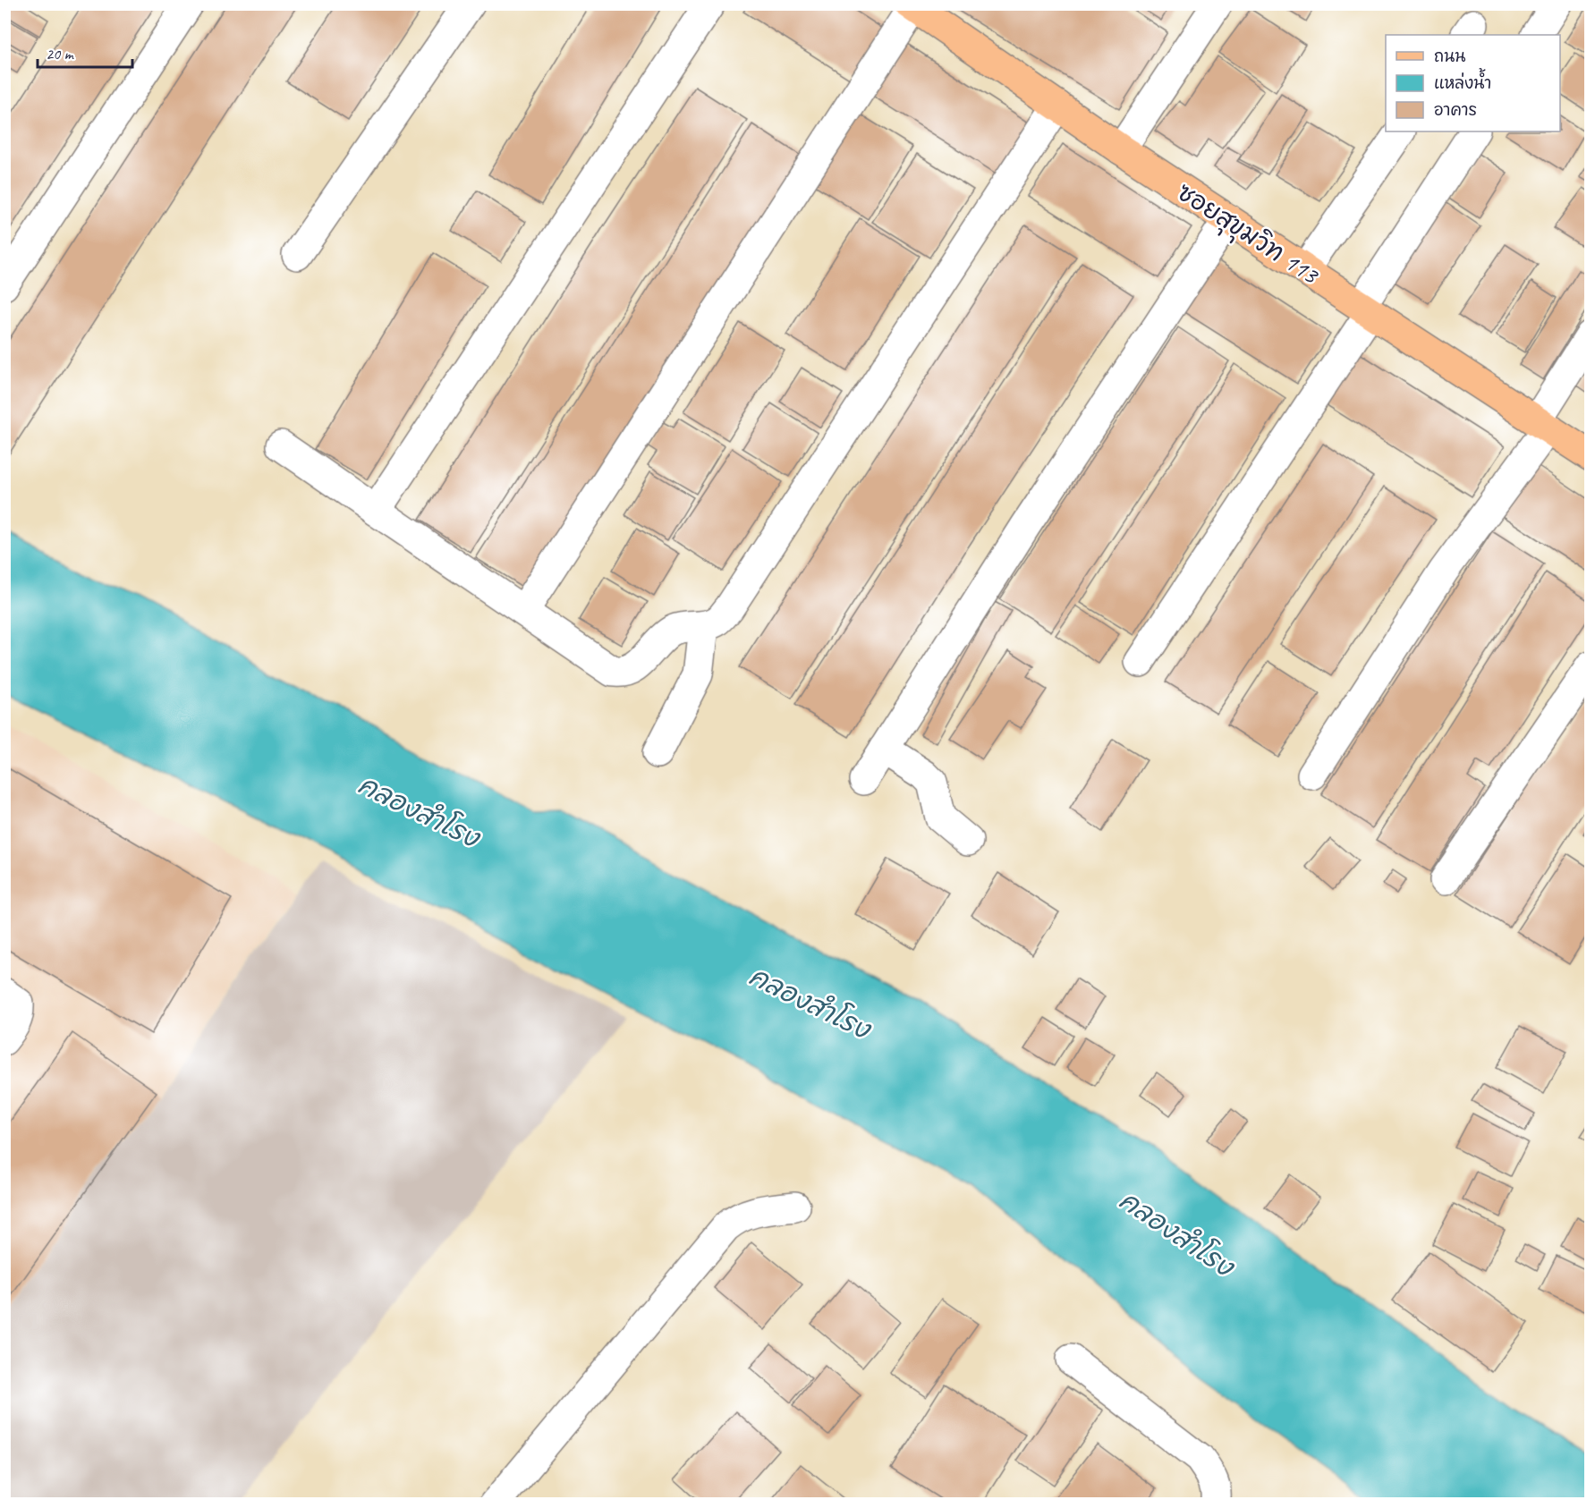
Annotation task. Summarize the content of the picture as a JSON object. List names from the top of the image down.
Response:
{
  "streets": {
    "main road": ["ซอยสุขุมวิท 113"]
  },
  "water": ["คลองสำโรง"],
  "legend": ["ถนน", "แหล่งน้ำ", "อาคาร"],
  "scale_bar": "20 m"
}
